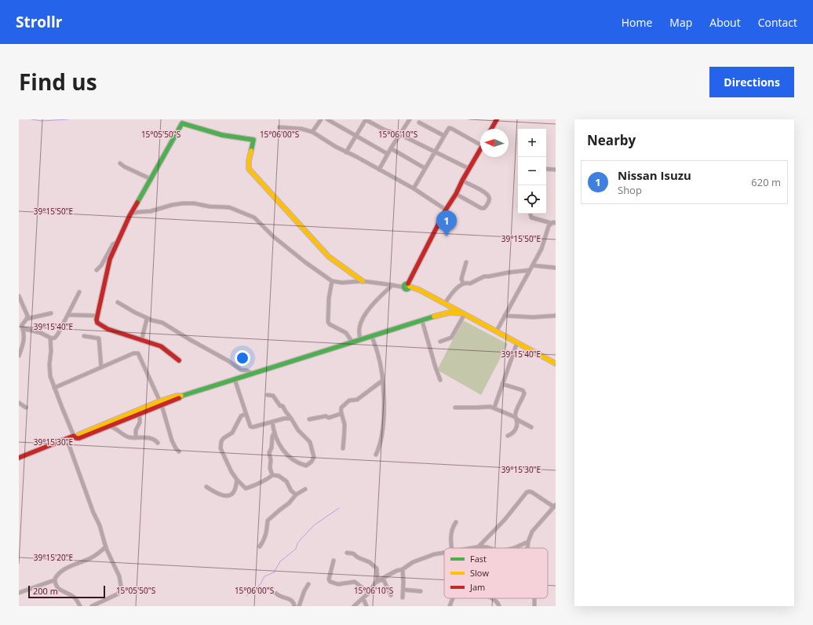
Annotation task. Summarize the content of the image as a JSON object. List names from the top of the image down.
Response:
{
  "legend": ["Fast", "Slow", "Jam"],
  "scale_bar": "200 m",
  "north": "left",
  "page": {
    "header": "Strollr",
    "nav": [
      "Home",
      "Map",
      "About",
      "Contact"
    ],
    "title": "Find us",
    "buttons": "Directions",
    "heading": "Nearby",
    "map_buttons": ["+", "−"],
    "list": [
      {
        "mark": "1",
        "name": "Nissan Isuzu",
        "note": "Shop",
        "value": "620 m"
      }
    ],
    "pins": "1",
    "scale": "200 m"
  },
  "coordinates": [
    "15°05'50\"S",
    "15°06'00\"S",
    "15°06'10\"S",
    "39°15'50\"E",
    "39°15'40\"E",
    "39°15'30\"E",
    "39°15'20\"E"
  ]
}
